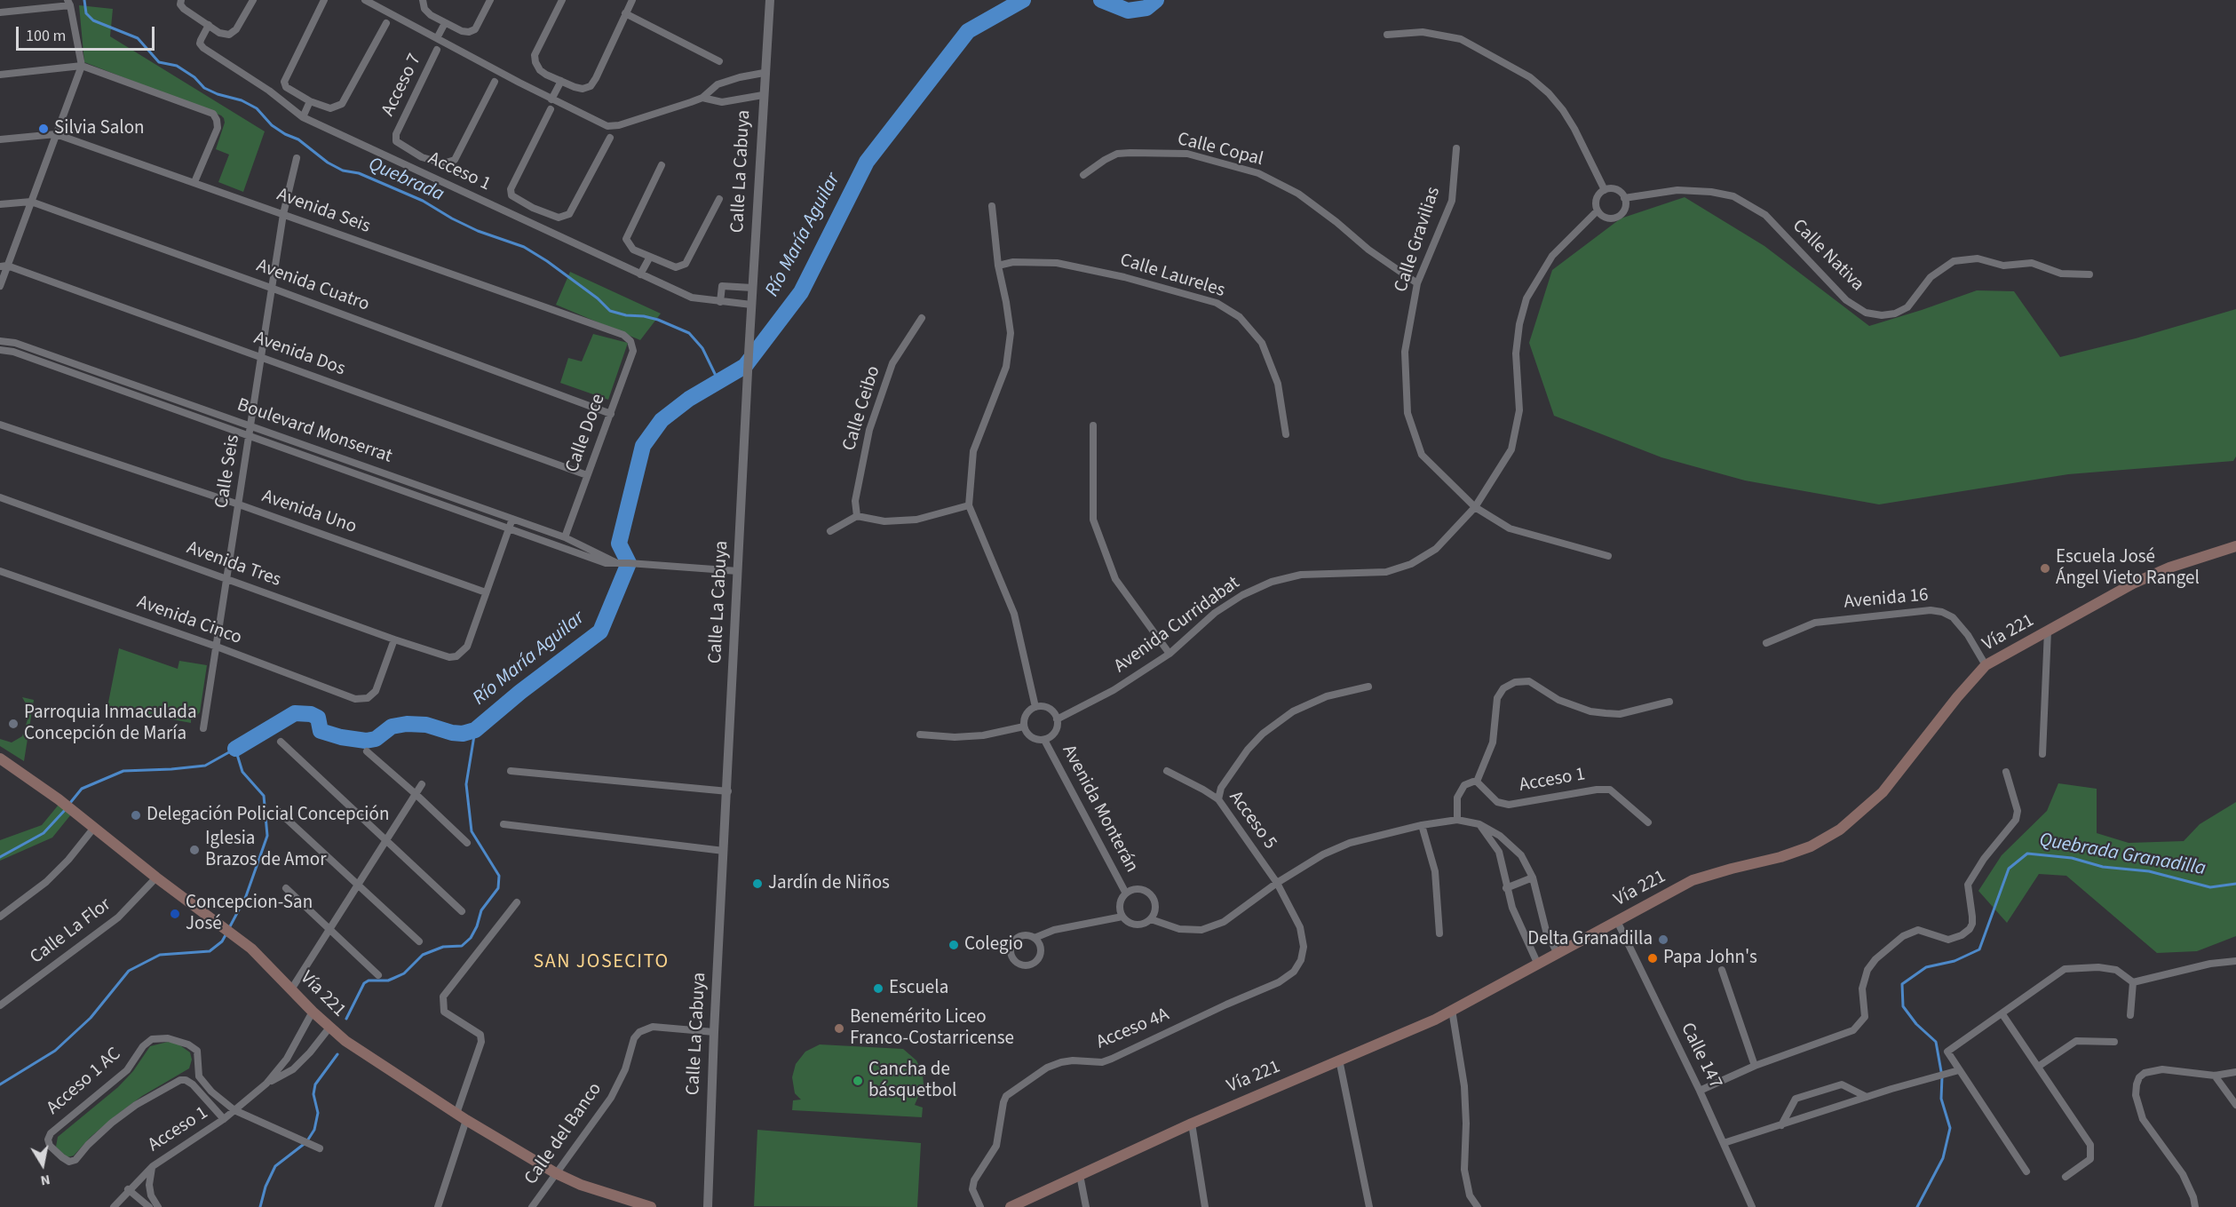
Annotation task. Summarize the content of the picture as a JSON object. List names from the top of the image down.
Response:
{
  "streets": {
    "main road": ["Vía 221"],
    "street": [
      "Acceso 7",
      "Calle Copal",
      "Calle La Cabuya",
      "Acceso 1",
      "Avenida Seis",
      "Calle Gravilias",
      "Calle Nativa",
      "Calle Laureles",
      "Avenida Cuatro",
      "Avenida Dos",
      "Calle Ceibo",
      "Boulevard Monserrat",
      "Calle Doce",
      "Calle Seis",
      "Avenida Uno",
      "Avenida Tres",
      "Avenida 16",
      "Avenida Cinco",
      "Avenida Curridabat",
      "Avenida Monterán",
      "Acceso 5",
      "Calle La Flor",
      "Acceso 4A",
      "Calle 147",
      "Acceso 1 AC",
      "Calle del Banco"
    ]
  },
  "crossings": [
    ["Calle Copal", "Calle Gravilias"],
    ["Calle La Cabuya", "Acceso 1"],
    ["Calle La Cabuya", "Boulevard Monserrat"],
    ["Calle La Cabuya", "Calle del Banco"],
    ["Acceso 1", "Vía 221"],
    ["Acceso 1", "Acceso 1 AC"],
    ["Avenida Seis", "Calle Doce"],
    ["Avenida Seis", "Calle Seis"],
    ["Calle Gravilias", "Avenida Curridabat"],
    ["Calle Nativa", "Avenida Curridabat"],
    ["Avenida Cuatro", "Calle Doce"],
    ["Avenida Cuatro", "Calle Seis"],
    ["Avenida Dos", "Calle Doce"],
    ["Avenida Dos", "Calle Seis"],
    ["Boulevard Monserrat", "Calle Doce"],
    ["Boulevard Monserrat", "Calle Seis"],
    ["Calle Seis", "Avenida Uno"],
    ["Calle Seis", "Avenida Tres"],
    ["Calle Seis", "Avenida Cinco"],
    ["Avenida Uno", "Avenida Tres"],
    ["Avenida Tres", "Avenida Cinco"],
    ["Avenida 16", "Vía 221"],
    ["Avenida Curridabat", "Avenida Monterán"],
    ["Vía 221", "Calle La Flor"],
    ["Vía 221", "Calle 147"],
    ["Vía 221", "Calle del Banco"],
    ["Acceso 5", "Acceso 4A"]
  ],
  "districts": ["SAN JOSECITO"],
  "water": ["Quebrada", "Río María Aguilar", "Quebrada Granadilla"],
  "places": [
    "Silvia Salon",
    "Escuela José Ángel Vieto Rangel",
    "Parroquia Inmaculada Concepción de María",
    "Delegación Policial Concepción",
    "Iglesia Brazos de Amor",
    "Jardín de Niños",
    "Concepcion-San José",
    "Delta Granadilla",
    "Colegio",
    "Papa John's",
    "Escuela",
    "Benemérito Liceo Franco-Costarricense",
    "Cancha de básquetbol"
  ],
  "scale_bar": "100 m",
  "north": "bottom"
}
